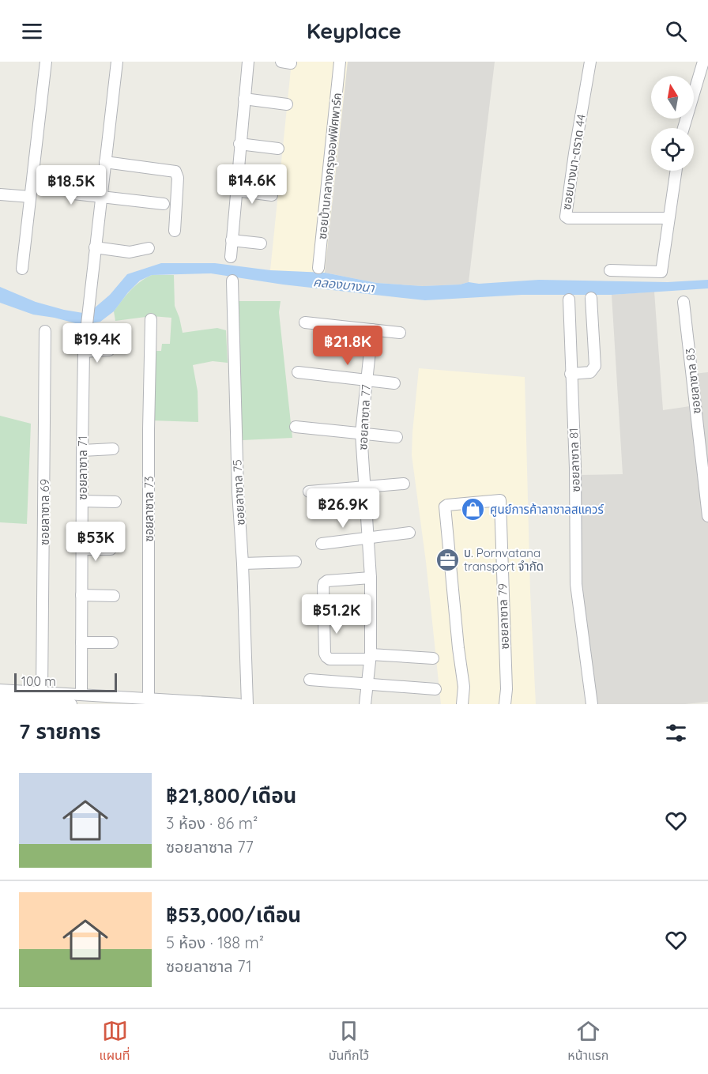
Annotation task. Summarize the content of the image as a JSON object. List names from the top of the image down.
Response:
{
  "streets": {
    "street": [
      "ซอยบางนา-ตราด 44",
      "ซอยบ้านกลางกรุงออฟฟิศพาร์ค",
      "ซอยลาซาล 83",
      "ซอยลาซาล 77",
      "ซอยลาซาล 81",
      "ซอยลาซาล 71",
      "ซอยลาซาล 75",
      "ซอยลาซาล 73",
      "ซอยลาซาล 69",
      "ซอยลาซาล 79"
    ]
  },
  "water": ["คลองบางนา"],
  "places": {
    "shop": ["ศูนย์การค้าลาซาลสแควร์"],
    "office": ["บ. Pornvatana transport จำกัด"]
  },
  "scale_bar": "100 m",
  "north": "top",
  "page": {
    "header": "Keyplace",
    "price": [
      "฿14.6K",
      "฿18.5K",
      "฿19.4K",
      "฿21.8K",
      "฿26.9K",
      "฿53K",
      "฿51.2K"
    ],
    "scale": "100 m",
    "heading": "7 รายการ",
    "list": [
      {
        "name": "฿21,800/เดือน",
        "note": "3 ห้อง · 86 m² · ซอยลาซาล 77"
      },
      {
        "name": "฿53,000/เดือน",
        "note": "5 ห้อง · 188 m² · ซอยลาซาล 71"
      }
    ],
    "tabs": ["แผนที่", "บันทึกไว้", "หน้าแรก"]
  }
}
